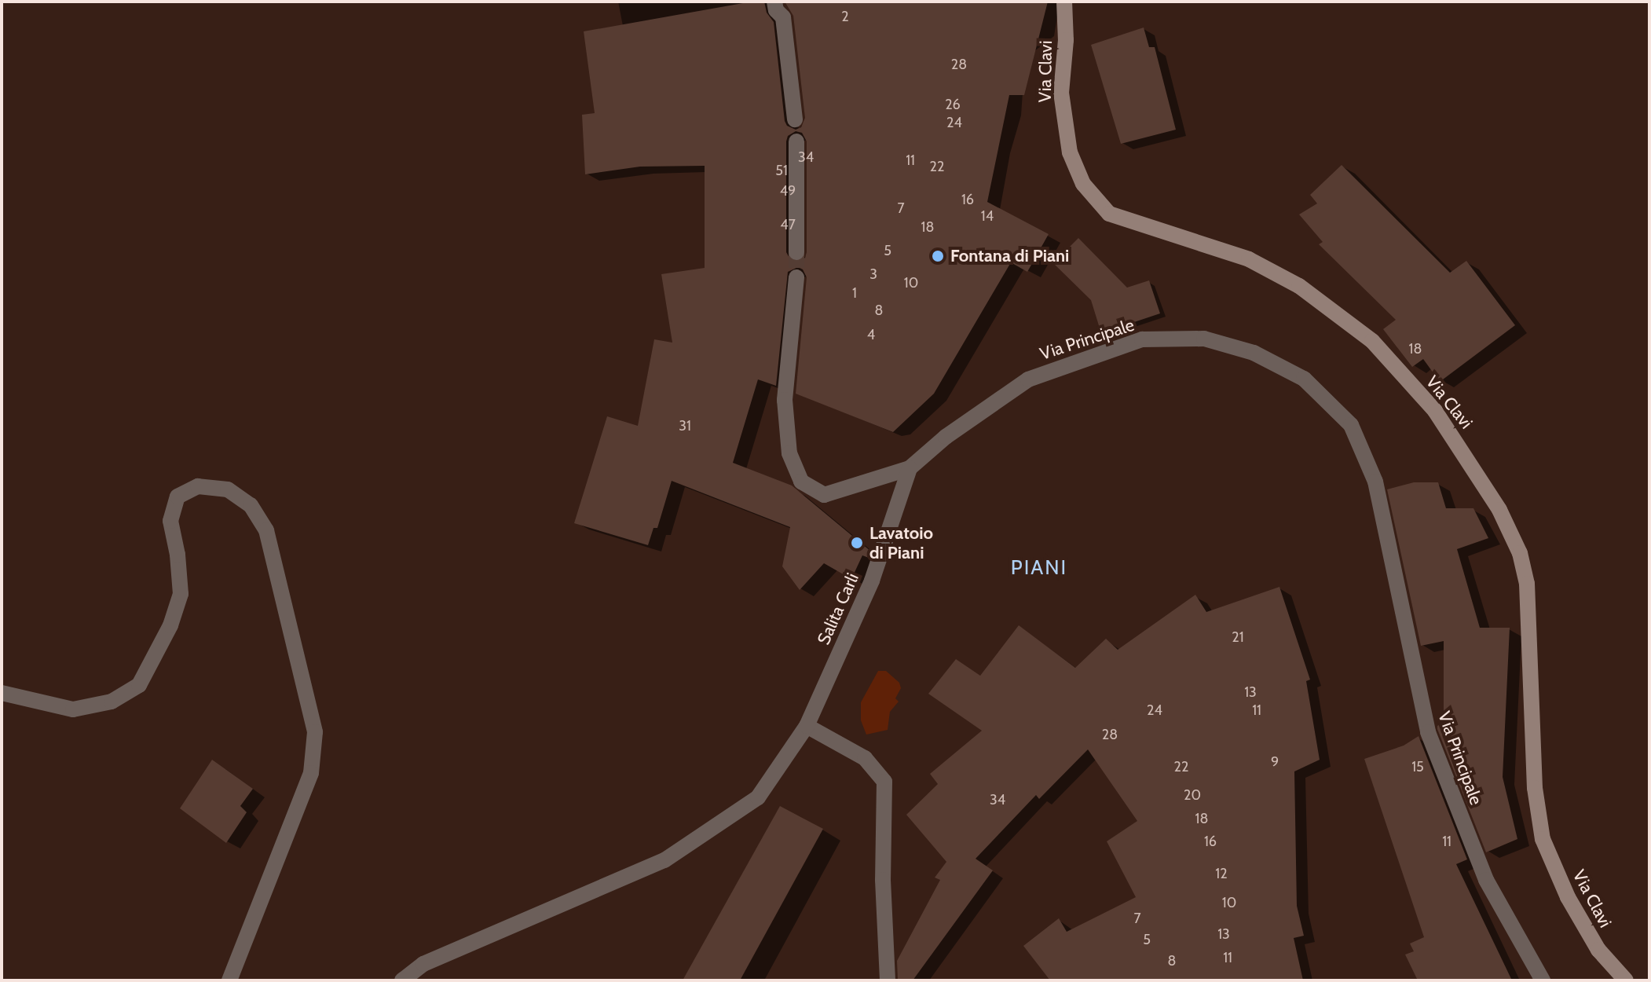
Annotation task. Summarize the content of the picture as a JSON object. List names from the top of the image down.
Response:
{
  "streets": {
    "main road": ["Via Clavi"],
    "street": ["Via Principale", "Salita Carli"]
  },
  "crossings": [
    ["Via Principale", "Salita Carli"]
  ],
  "districts": ["PIANI"],
  "places": ["Fontana di Piani", "Lavatoio di Piani"],
  "house_numbers": [
    "2",
    "28",
    "26",
    "24",
    "34",
    "11",
    "22",
    "51",
    "49",
    "16",
    "7",
    "14",
    "47",
    "18",
    "5",
    "3",
    "10",
    "1",
    "8",
    "4",
    "18",
    "31",
    "21",
    "13",
    "24",
    "11",
    "28",
    "9",
    "22",
    "15",
    "20",
    "34",
    "18",
    "16",
    "11",
    "12",
    "10",
    "7",
    "13",
    "5",
    "11",
    "8"
  ]
}
